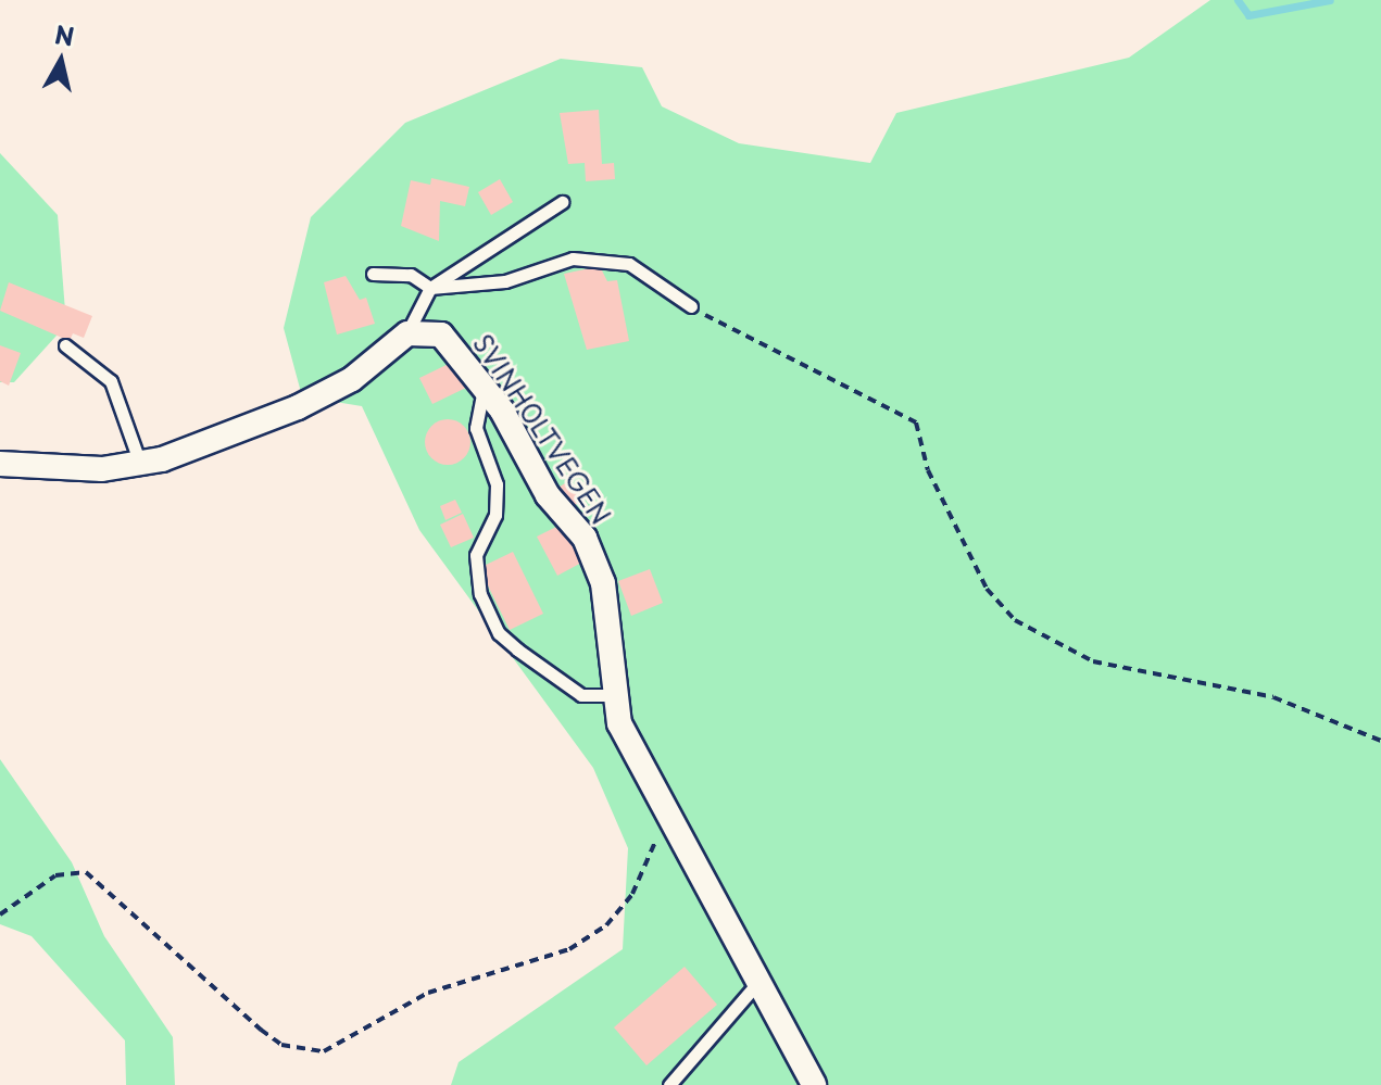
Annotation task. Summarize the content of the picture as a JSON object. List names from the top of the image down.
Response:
{
  "streets": {
    "street": ["SVINHOLTVEGEN"]
  },
  "north": "top"
}
